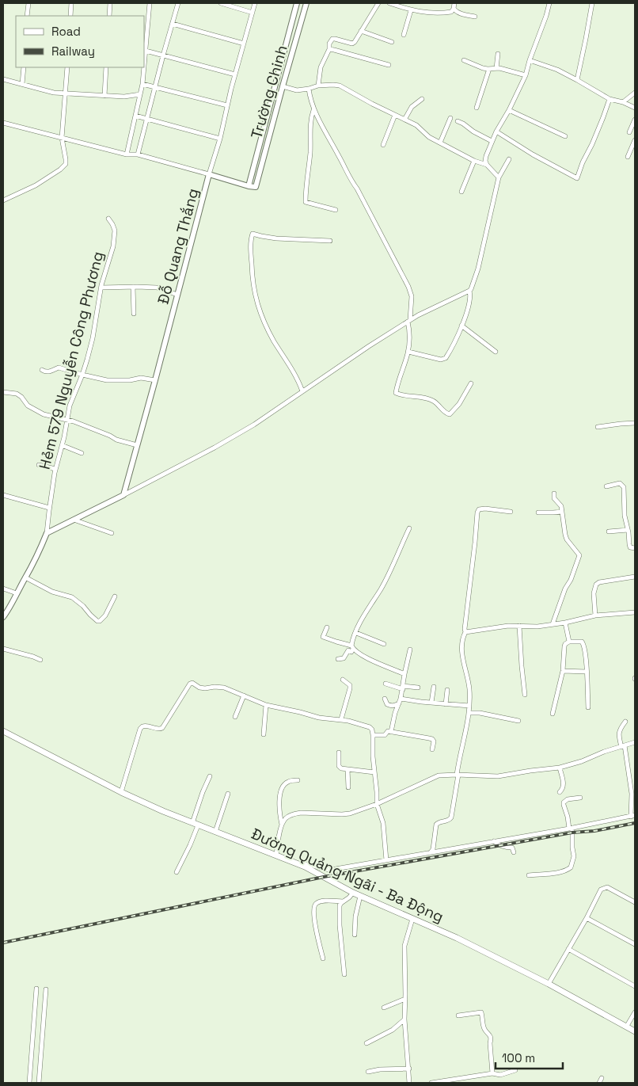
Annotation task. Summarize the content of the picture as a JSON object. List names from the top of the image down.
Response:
{
  "streets": {
    "main road": ["Đường Quảng Ngãi - Ba Động"],
    "street": ["Trường Chinh", "Đỗ Quang Thắng", "Hẻm 579 Nguyễn Công Phương"]
  },
  "legend": ["Road", "Railway"],
  "scale_bar": "100 m"
}
